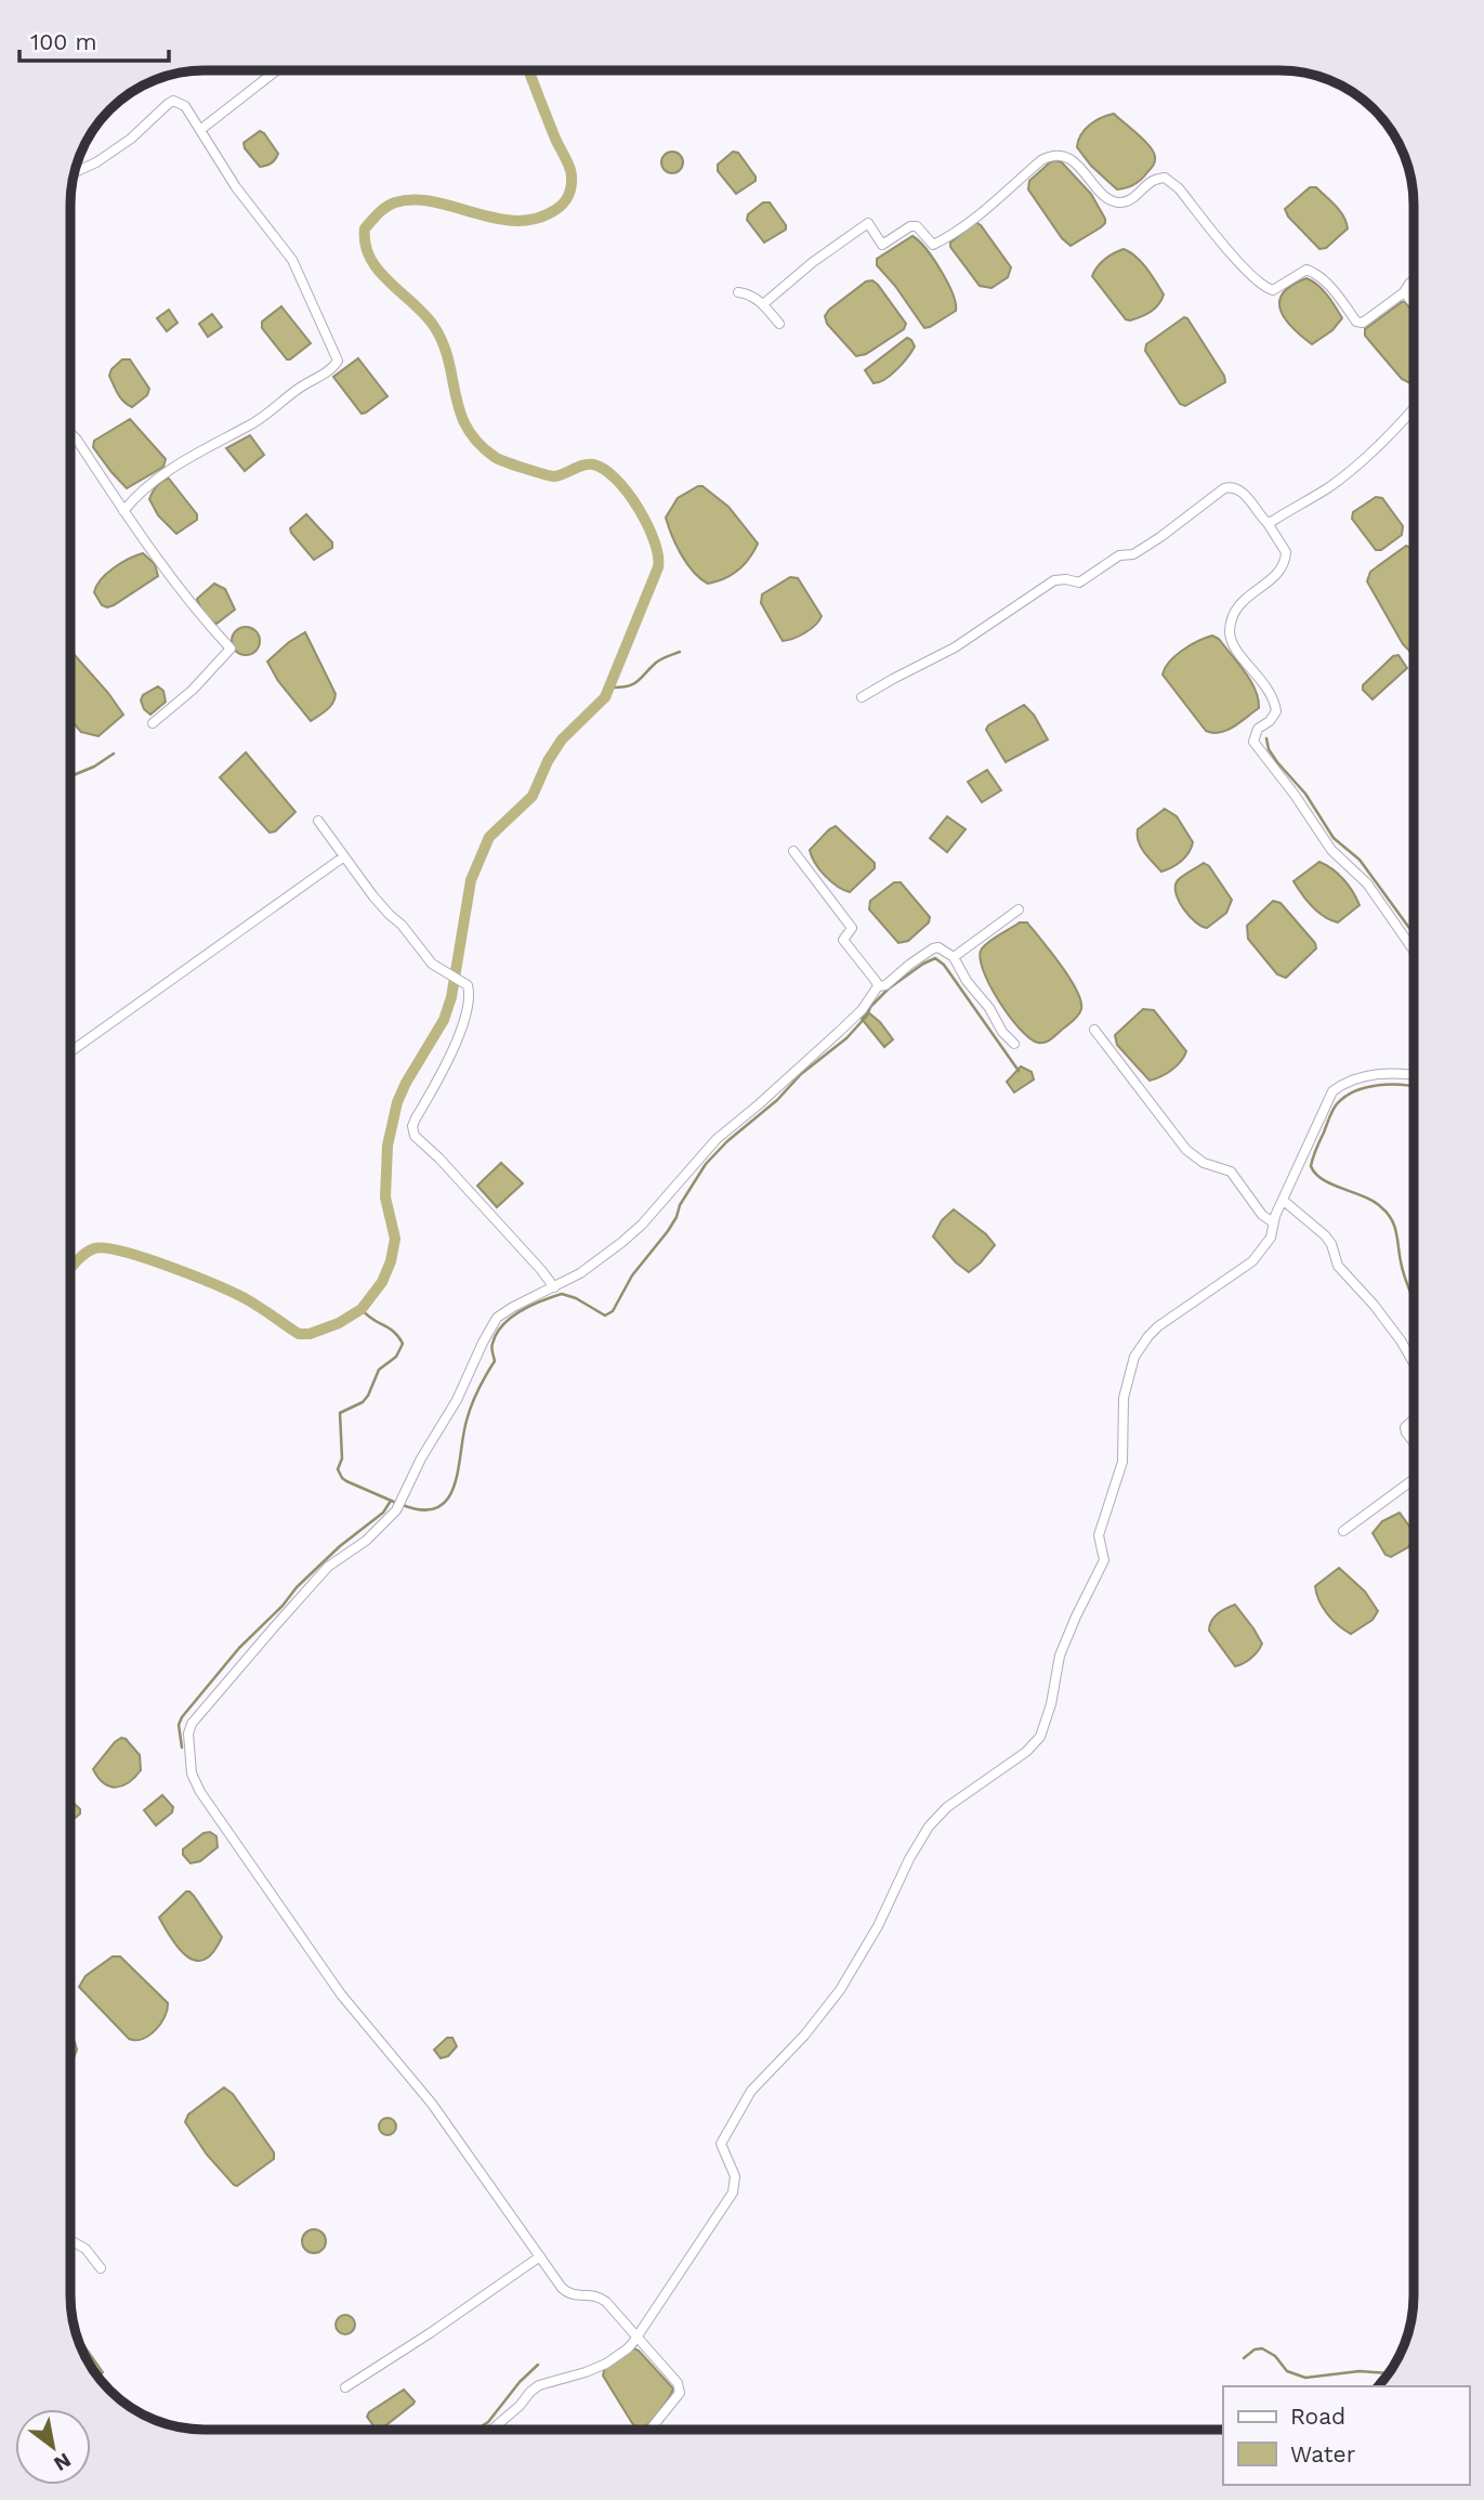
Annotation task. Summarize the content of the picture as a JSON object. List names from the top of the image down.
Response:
{
  "legend": ["Road", "Water"],
  "scale_bar": "100 m",
  "north": "bottom right"
}
